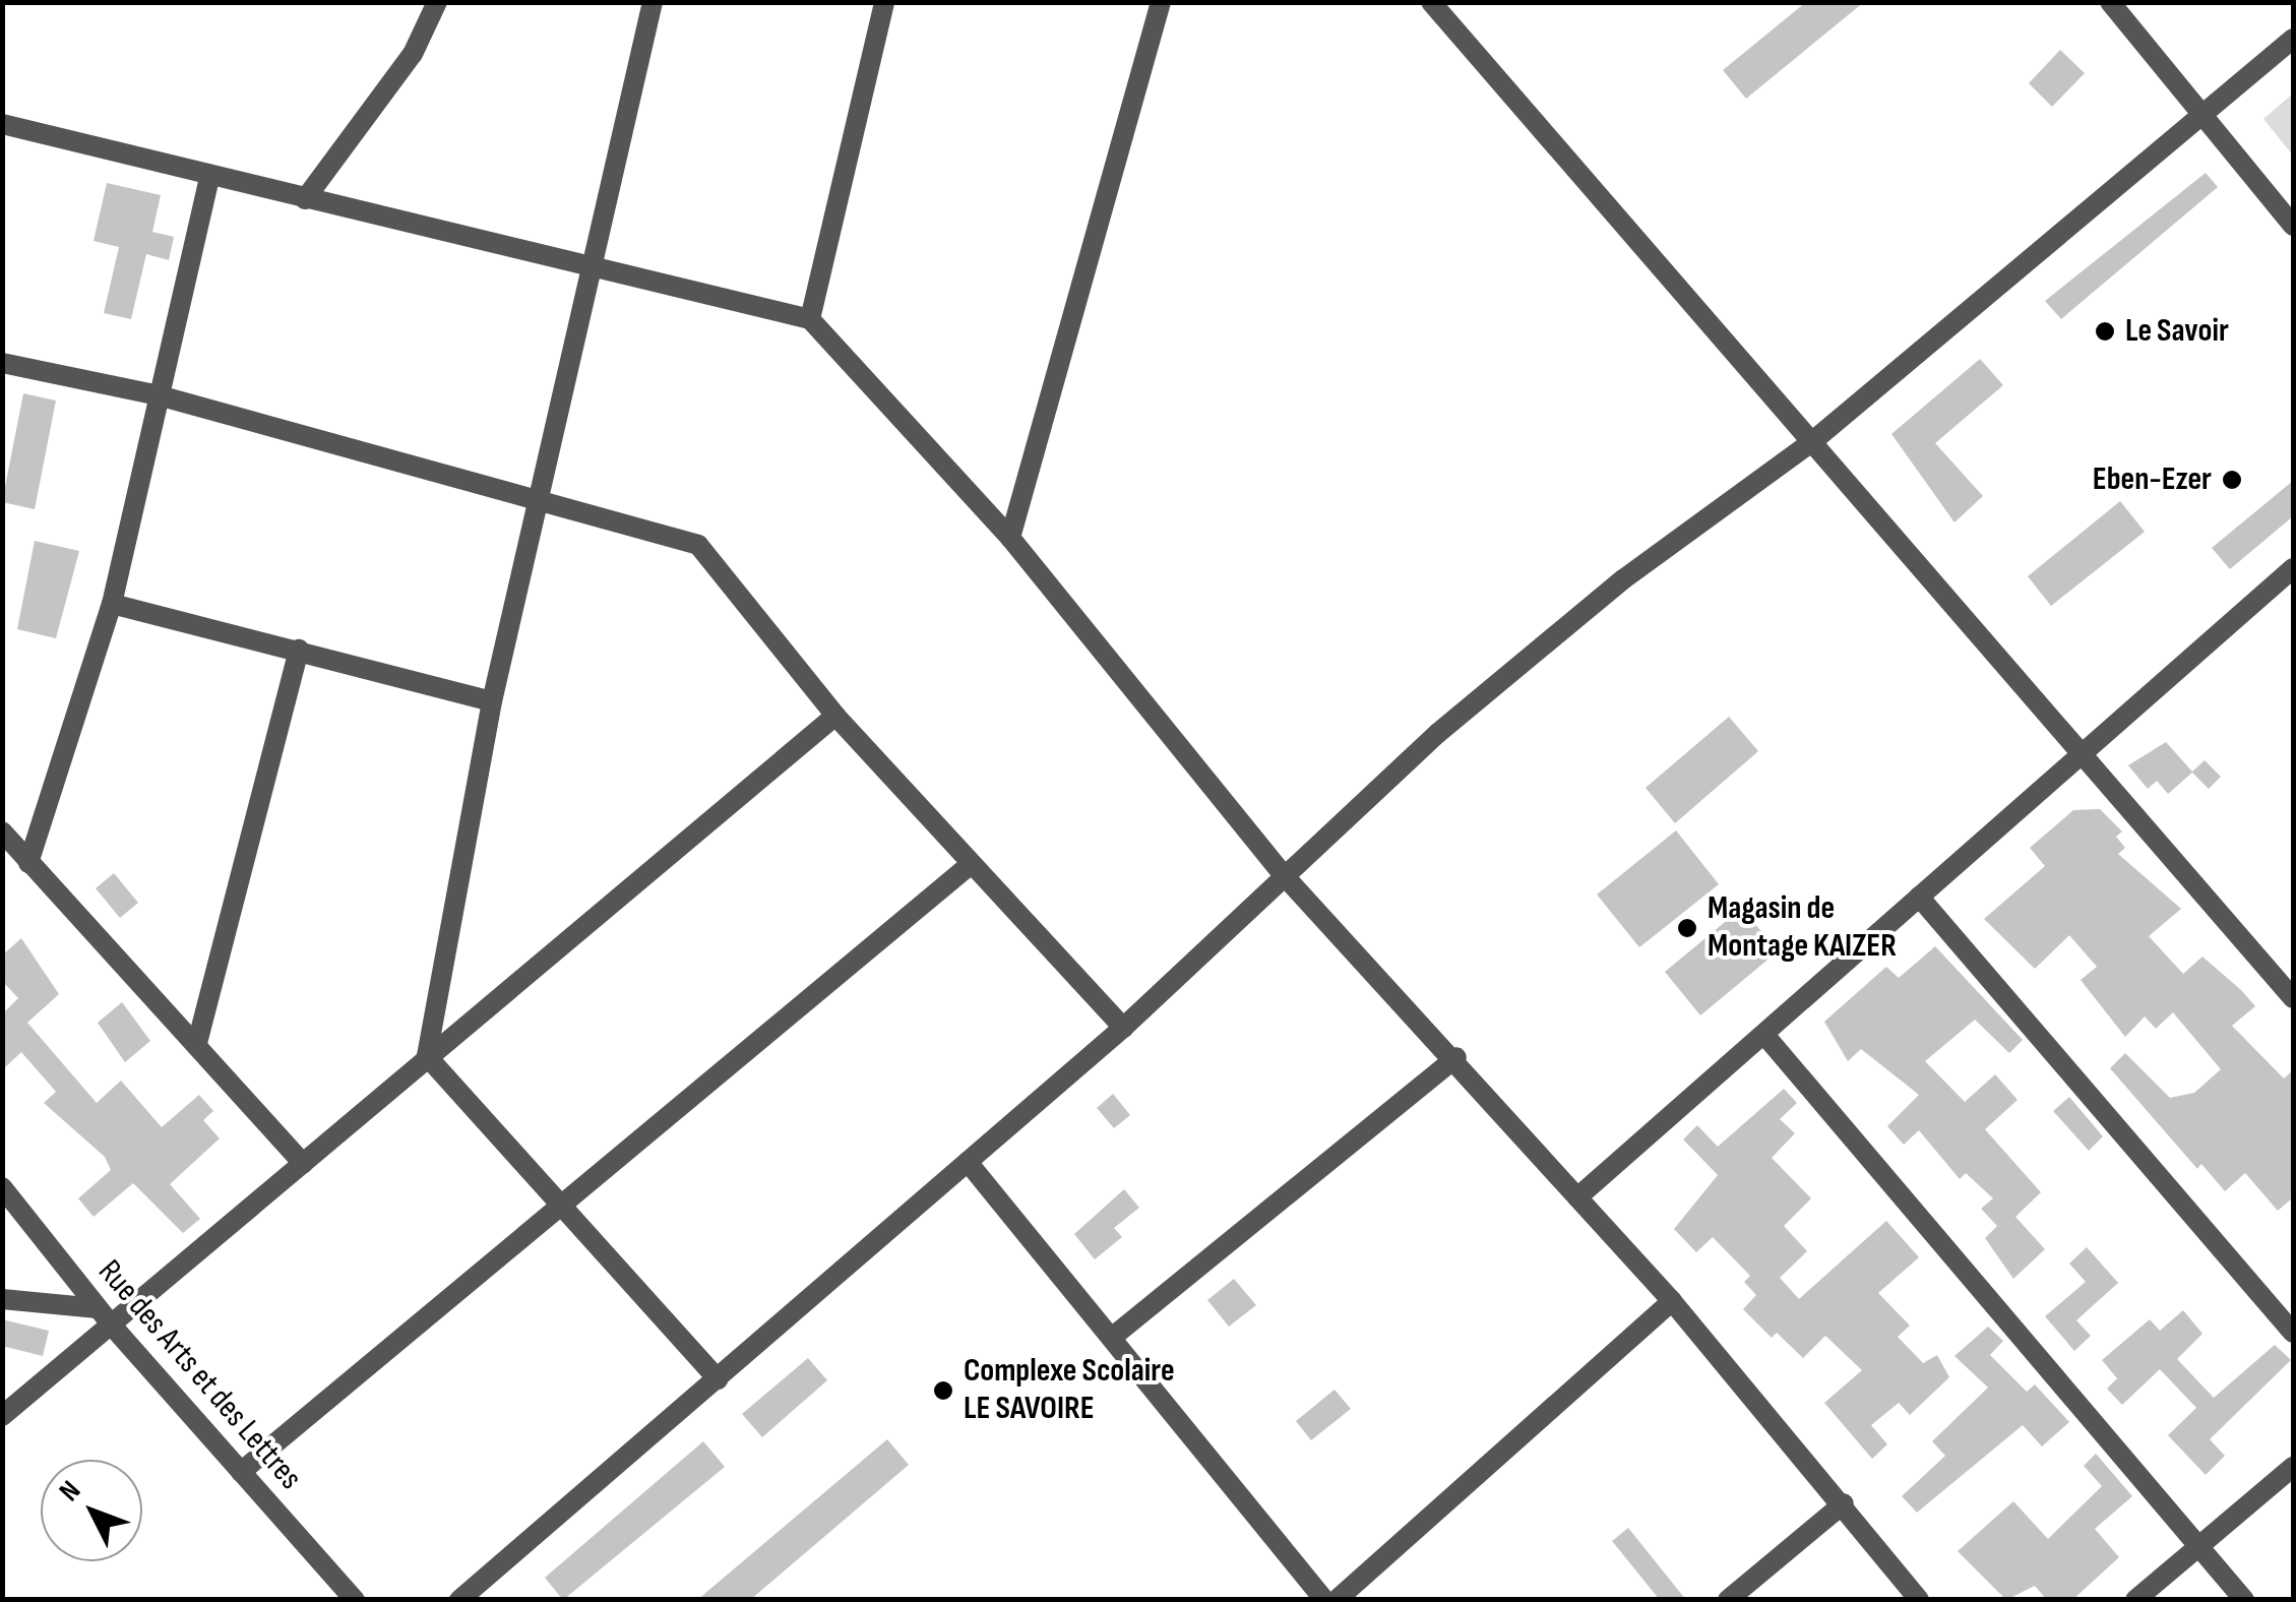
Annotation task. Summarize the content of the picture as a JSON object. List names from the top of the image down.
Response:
{
  "streets": {
    "street": ["Rue des Arts et des Lettres"]
  },
  "places": [
    "Le Savoir",
    "Eben-Ezer",
    "Magasin de Montage KAIZER",
    "Complexe Scolaire LE SAVOIRE"
  ],
  "north": "top left"
}
